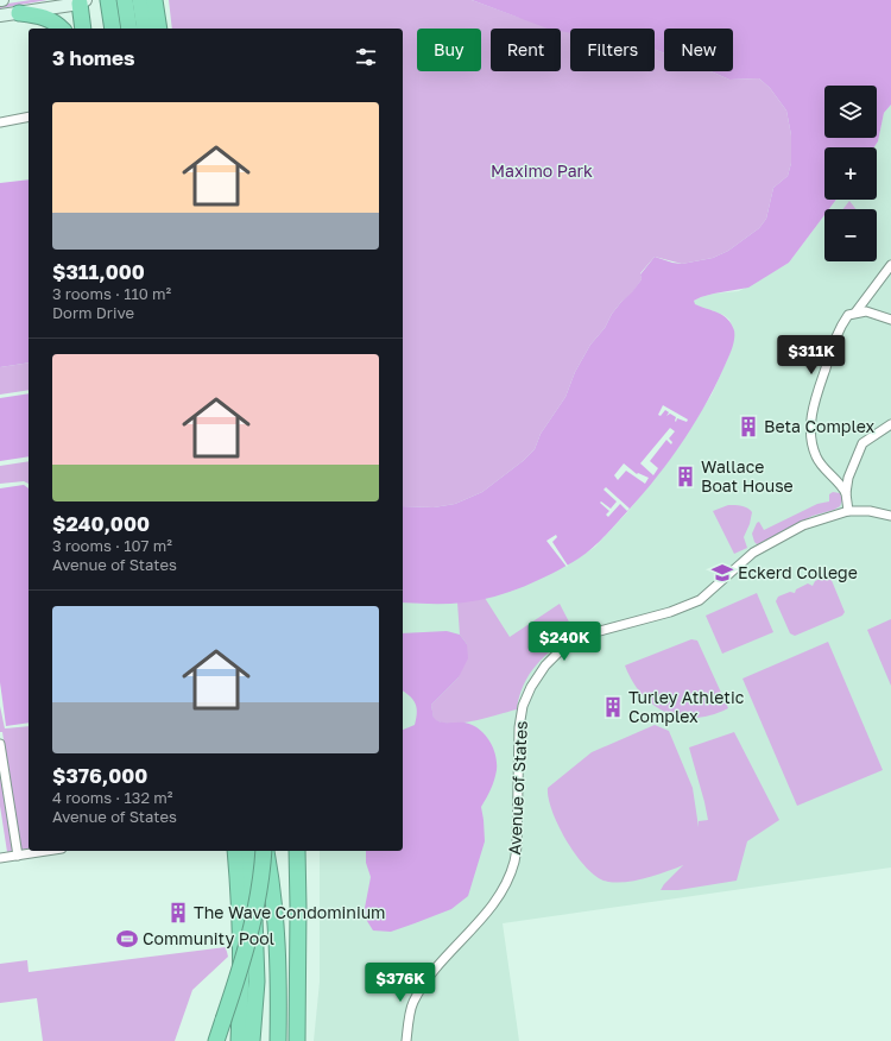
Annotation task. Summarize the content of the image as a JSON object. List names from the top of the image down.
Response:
{
  "streets": {
    "street": ["Avenue of States"]
  },
  "parks": ["Maximo Park"],
  "places": {
    "building": [
      "Beta Complex",
      "Wallace Boat House",
      "Turley Athletic Complex",
      "The Wave Condominium"
    ],
    "school or university": ["Eckerd College"],
    "sports": ["Community Pool"]
  },
  "page": {
    "chip": [
      "Buy",
      "Rent",
      "Filters",
      "New"
    ],
    "heading": "3 homes",
    "map_buttons": ["+", "−"],
    "list": [
      {
        "name": "$311,000",
        "note": "3 rooms · 110 m² · Dorm Drive"
      },
      {
        "name": "$240,000",
        "note": "3 rooms · 107 m² · Avenue of States"
      },
      {
        "name": "$376,000",
        "note": "4 rooms · 132 m² · Avenue of States"
      }
    ],
    "price": ["$311K", "$240K", "$376K"]
  }
}
